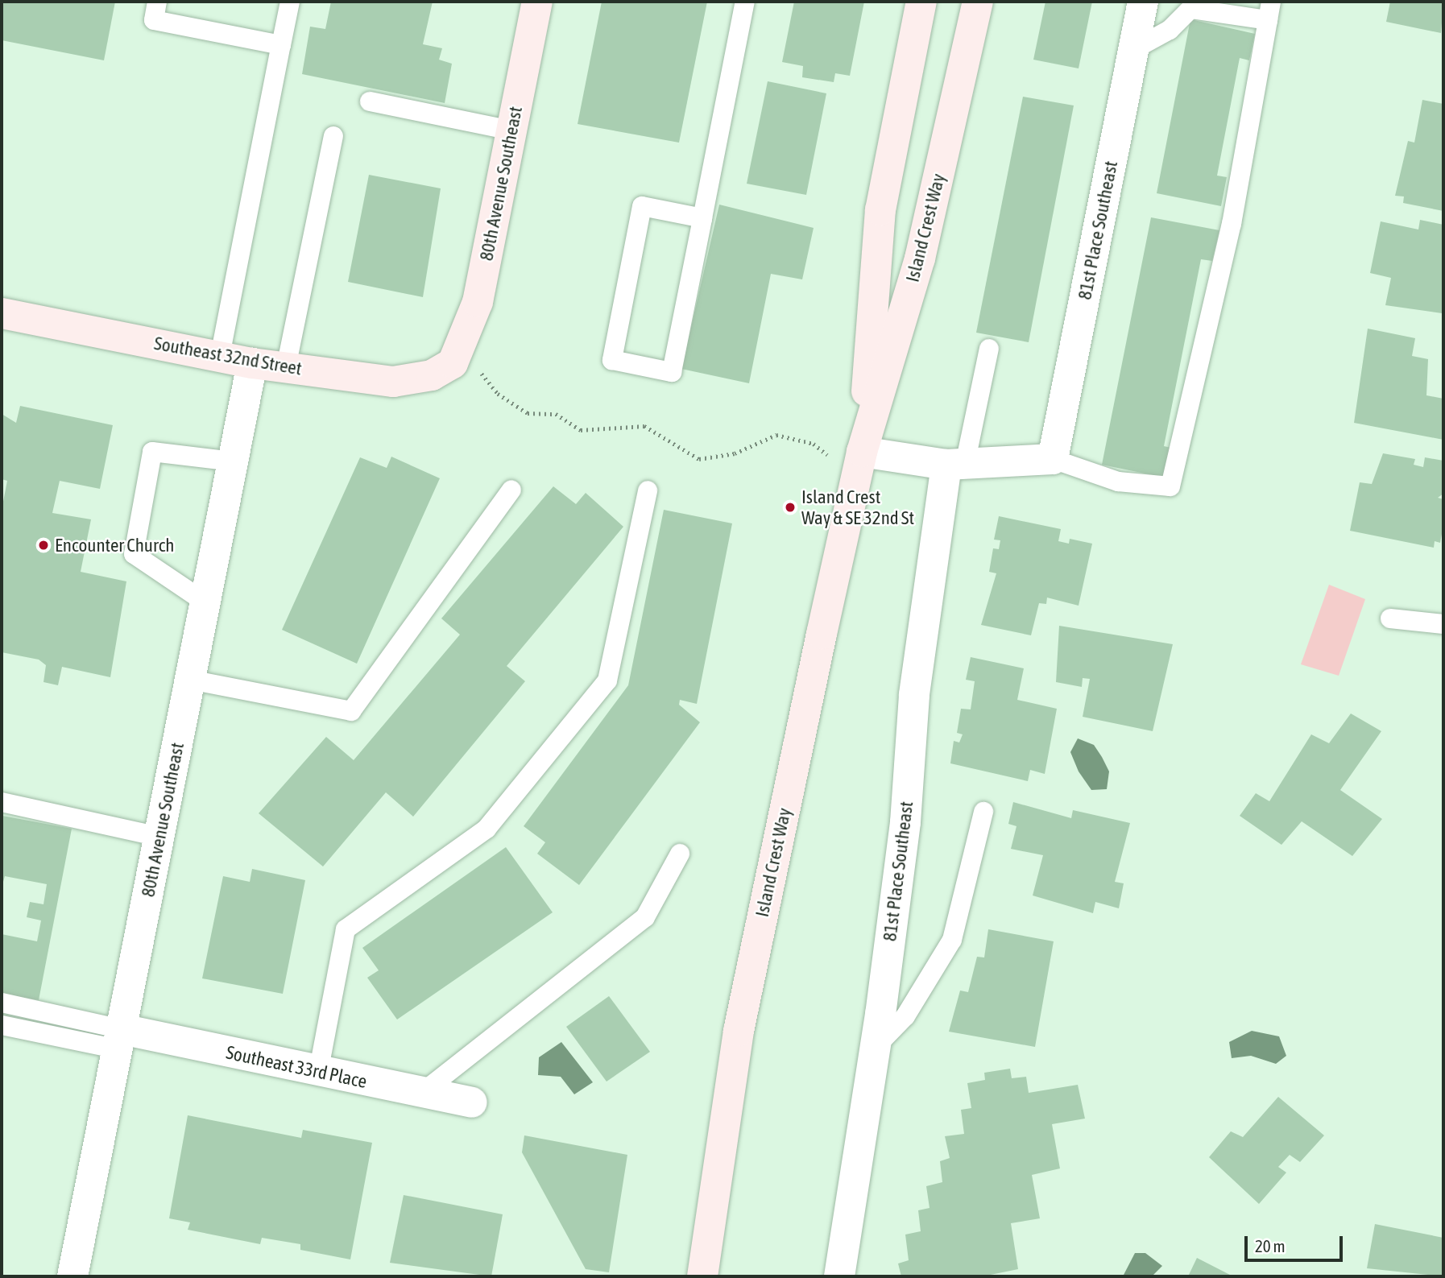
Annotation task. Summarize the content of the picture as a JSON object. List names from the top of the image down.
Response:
{
  "streets": {
    "main road": ["80th Avenue Southeast", "Island Crest Way", "Southeast 32nd Street"],
    "street": ["81st Place Southeast", "Southeast 33rd Place"]
  },
  "crossings": [
    ["80th Avenue Southeast", "Southeast 32nd Street"],
    ["80th Avenue Southeast", "Southeast 33rd Place"]
  ],
  "places": ["Island Crest Way & SE 32nd St", "Encounter Church"],
  "scale_bar": "20 m"
}
